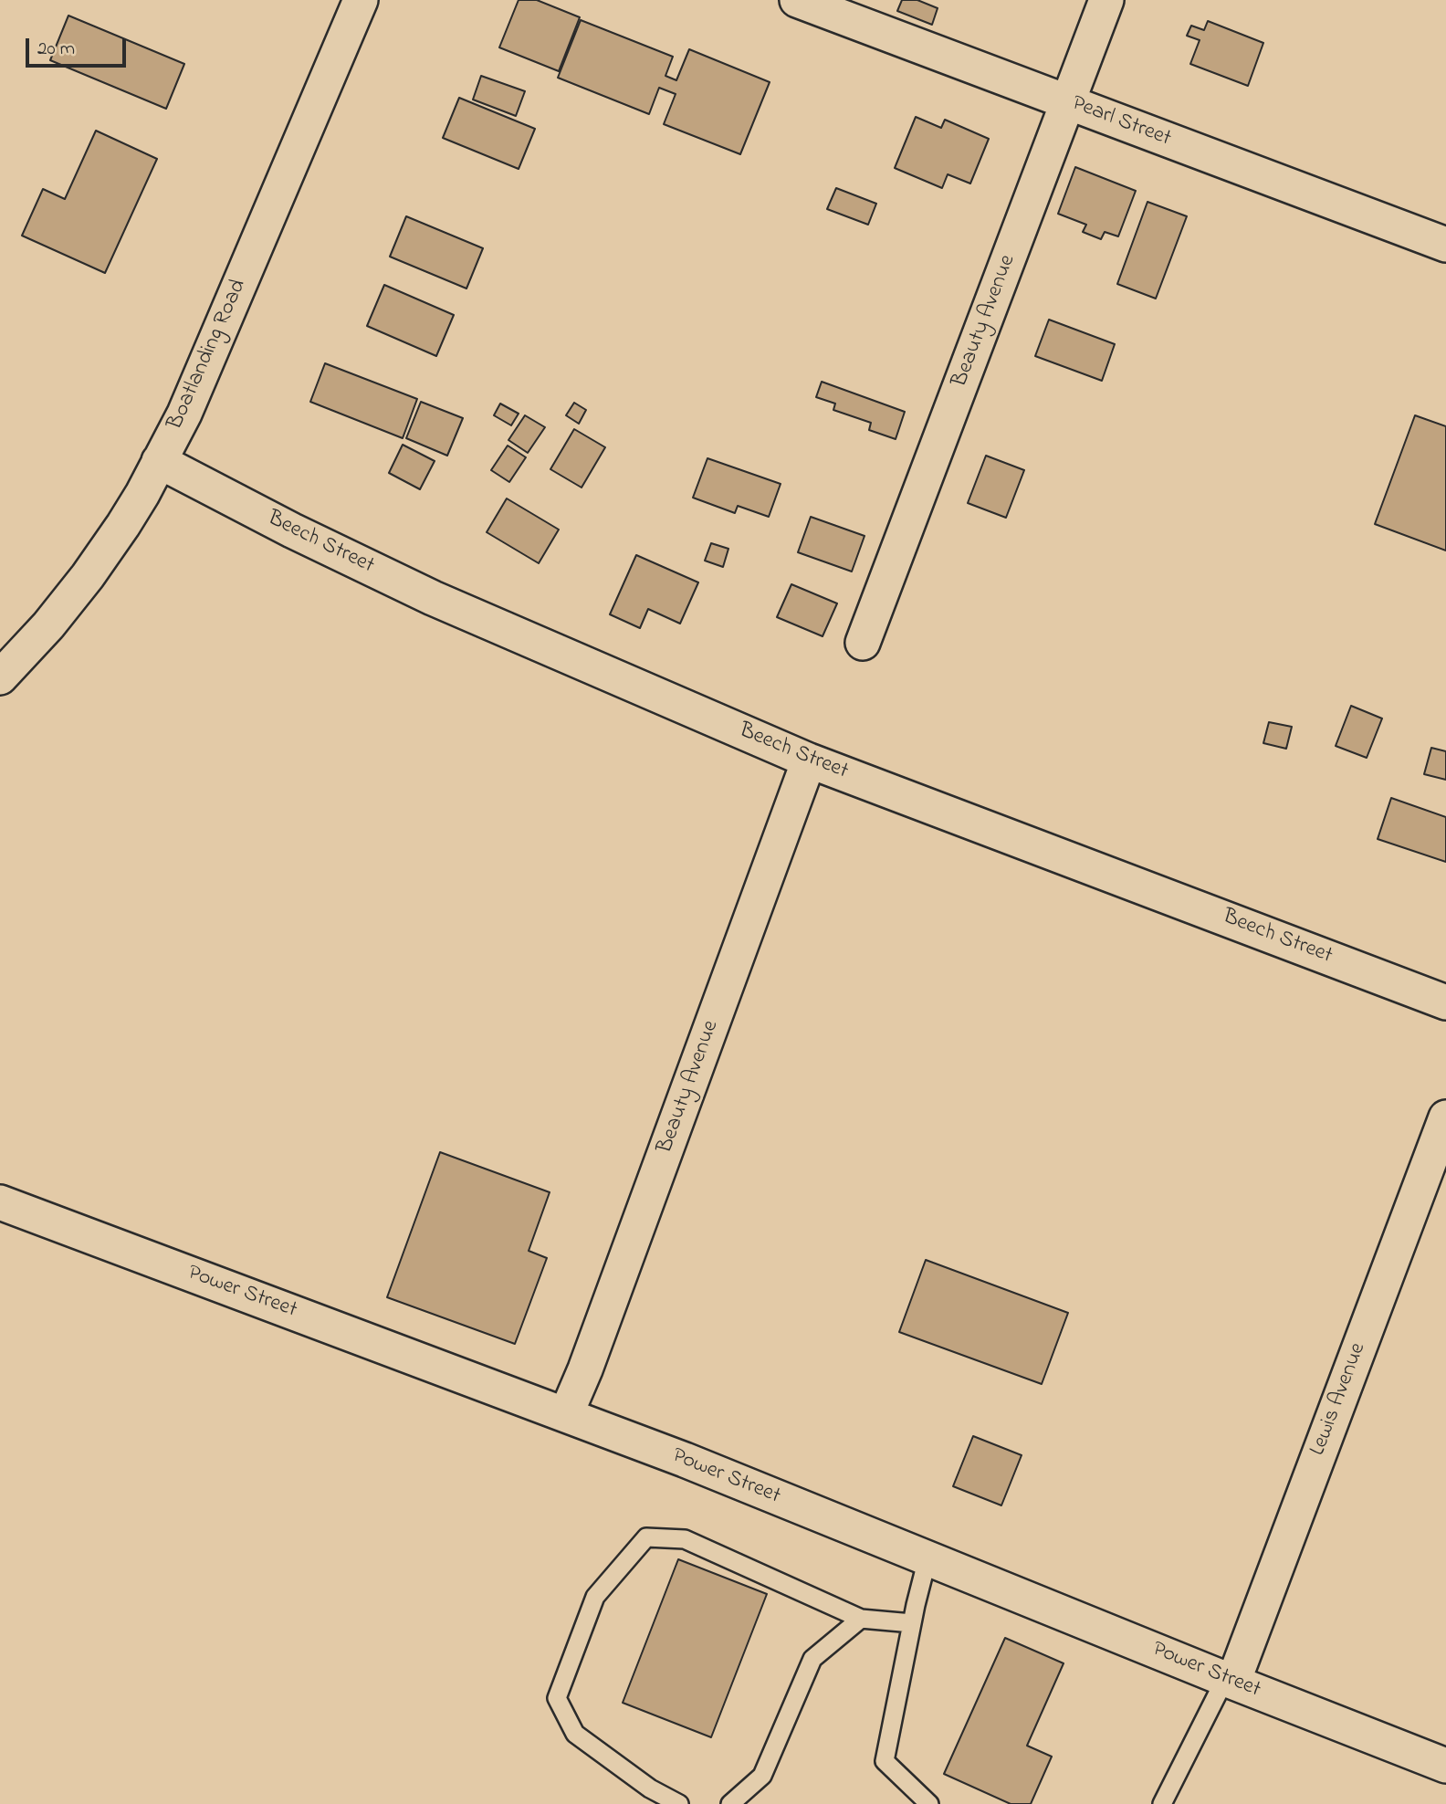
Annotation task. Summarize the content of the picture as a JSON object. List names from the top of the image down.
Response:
{
  "streets": {
    "street": [
      "Pearl Street",
      "Beauty Avenue",
      "Boatlanding Road",
      "Beech Street",
      "Power Street",
      "Lewis Avenue"
    ]
  },
  "crossings": [
    ["Pearl Street", "Beauty Avenue"],
    ["Beauty Avenue", "Beech Street"],
    ["Beauty Avenue", "Power Street"],
    ["Boatlanding Road", "Beech Street"],
    ["Power Street", "Lewis Avenue"]
  ],
  "scale_bar": "20 m"
}
